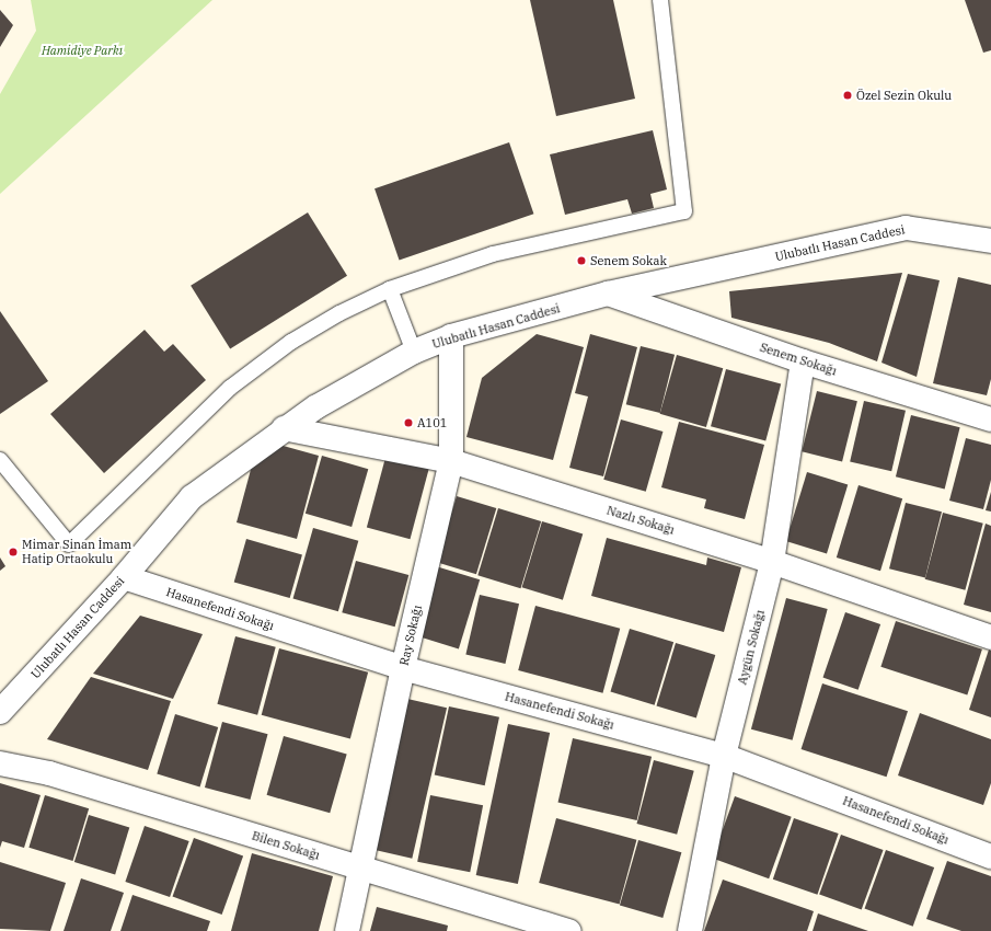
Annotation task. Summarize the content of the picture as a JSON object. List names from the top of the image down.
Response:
{
  "streets": {
    "street": [
      "Ulubatlı Hasan Caddesi",
      "Senem Sokağı",
      "Nazlı Sokağı",
      "Hasanefendi Sokağı",
      "Ray Sokağı",
      "Aygün Sokağı",
      "Bilen Sokağı"
    ]
  },
  "crossings": [
    ["Ulubatlı Hasan Caddesi", "Senem Sokağı"],
    ["Ulubatlı Hasan Caddesi", "Nazlı Sokağı"],
    ["Ulubatlı Hasan Caddesi", "Hasanefendi Sokağı"],
    ["Ulubatlı Hasan Caddesi", "Ray Sokağı"],
    ["Senem Sokağı", "Aygün Sokağı"],
    ["Nazlı Sokağı", "Ray Sokağı"],
    ["Nazlı Sokağı", "Aygün Sokağı"],
    ["Hasanefendi Sokağı", "Ray Sokağı"],
    ["Hasanefendi Sokağı", "Aygün Sokağı"],
    ["Ray Sokağı", "Bilen Sokağı"]
  ],
  "parks": ["Hamidiye Parkı"],
  "places": [
    "Özel Sezin Okulu",
    "Senem Sokak",
    "A101",
    "Mimar Sinan İmam Hatip Ortaokulu"
  ]
}
